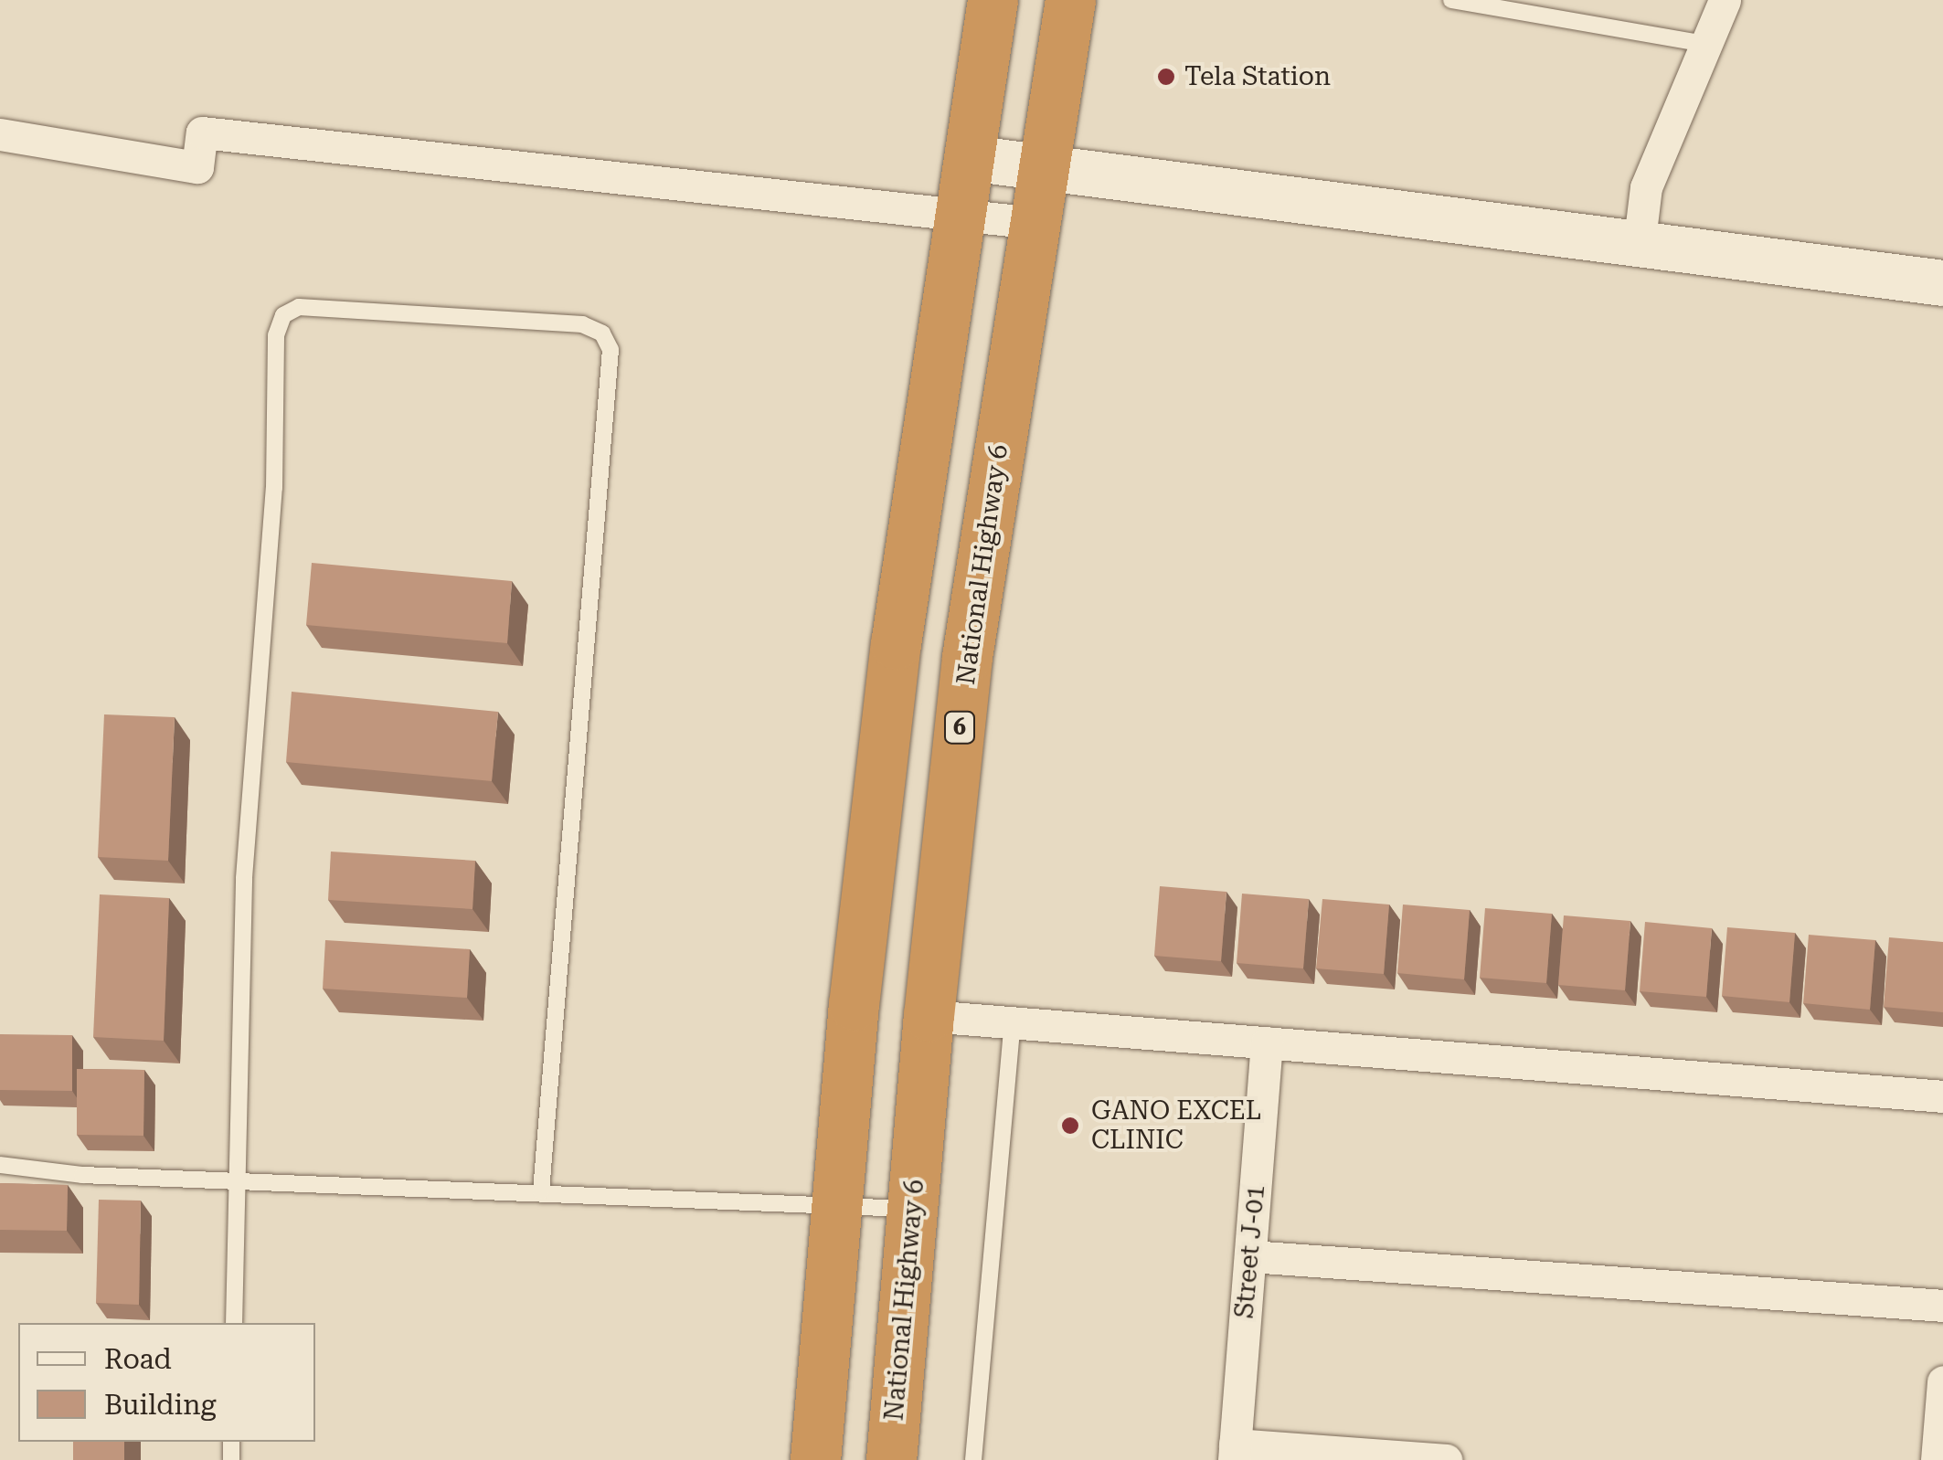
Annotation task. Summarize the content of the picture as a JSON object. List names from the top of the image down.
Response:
{
  "streets": {
    "highway": ["National Highway 6", "6"],
    "street": ["Street J-01"]
  },
  "places": ["Tela Station", "GANO EXCEL CLINIC"],
  "legend": ["Road", "Building"]
}
